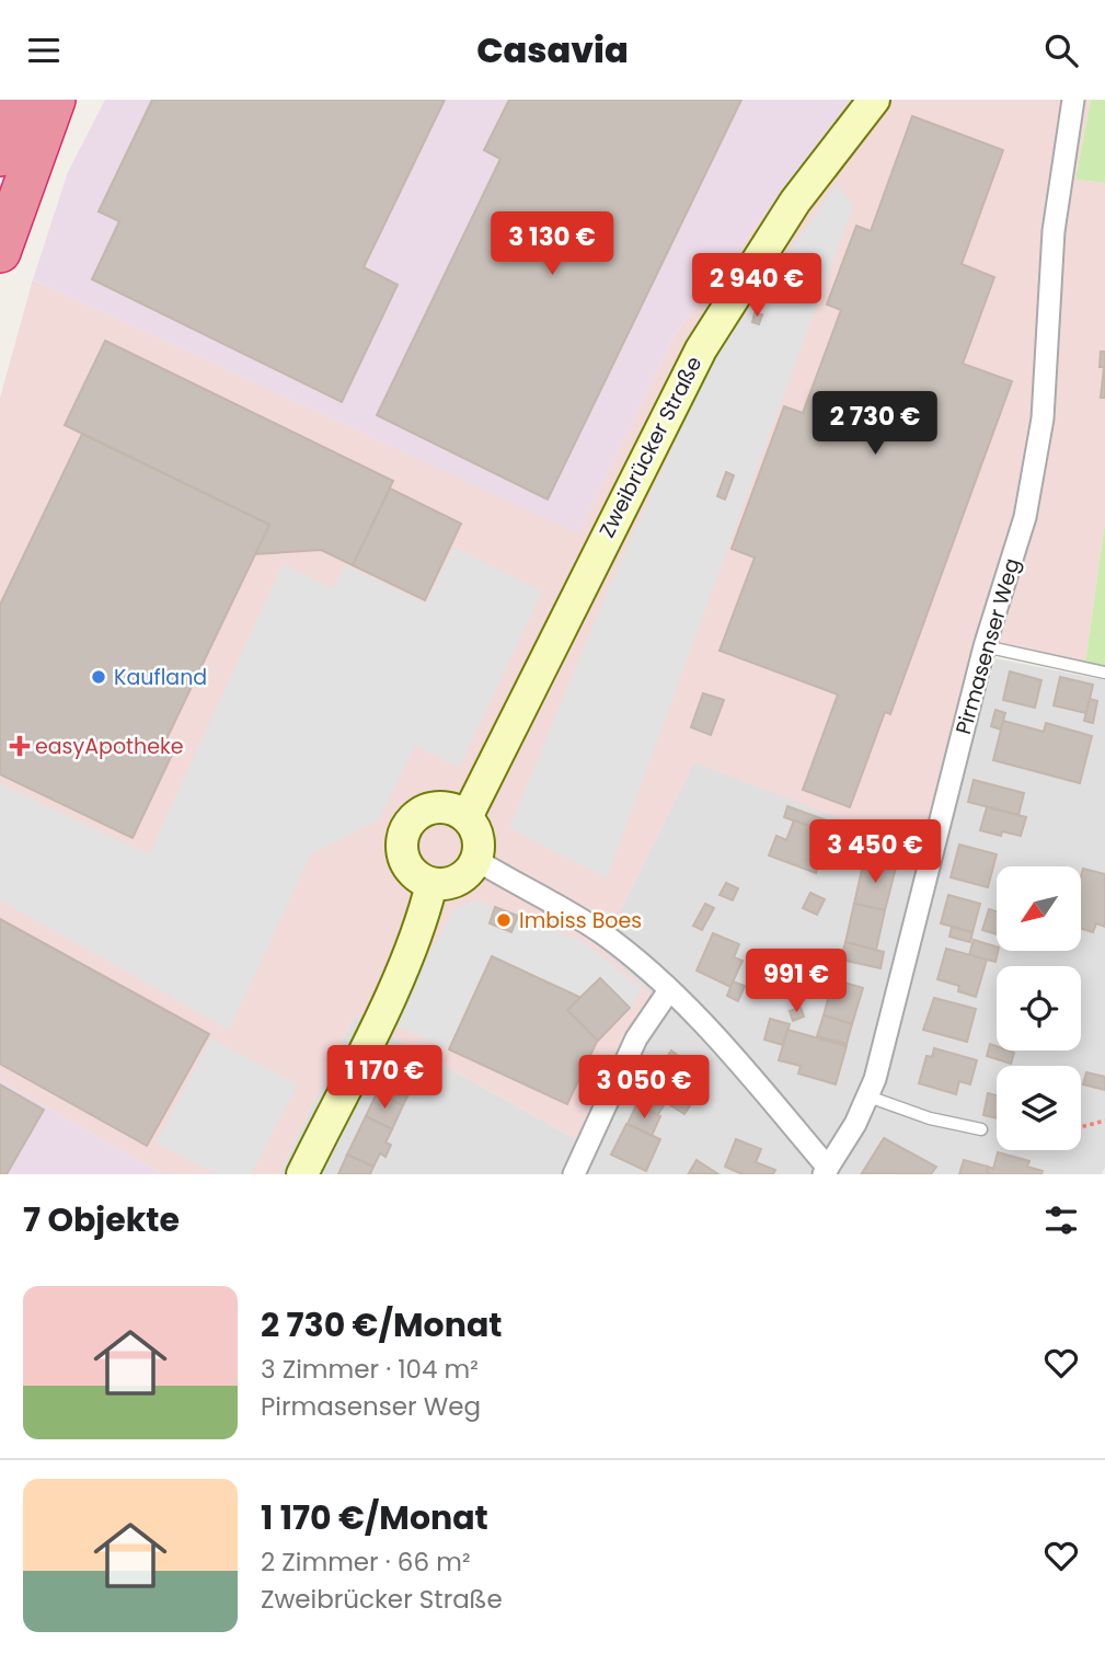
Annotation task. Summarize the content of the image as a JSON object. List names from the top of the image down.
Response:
{
  "streets": {
    "street": ["Zweibrücker Straße", "Pirmasenser Weg"]
  },
  "places": {
    "other": ["Kaufland", "Imbiss Boes"],
    "health": ["easyApotheke"]
  },
  "north": "bottom left",
  "page": {
    "header": "Casavia",
    "price": [
      "3 130 €",
      "2 940 €",
      "2 730 €",
      "3 450 €",
      "991 €",
      "1 170 €",
      "3 050 €"
    ],
    "heading": "7 Objekte",
    "list": [
      {
        "name": "2 730 €/Monat",
        "note": "3 Zimmer · 104 m² · Pirmasenser Weg"
      },
      {
        "name": "1 170 €/Monat",
        "note": "2 Zimmer · 66 m² · Zweibrücker Straße"
      }
    ]
  }
}
